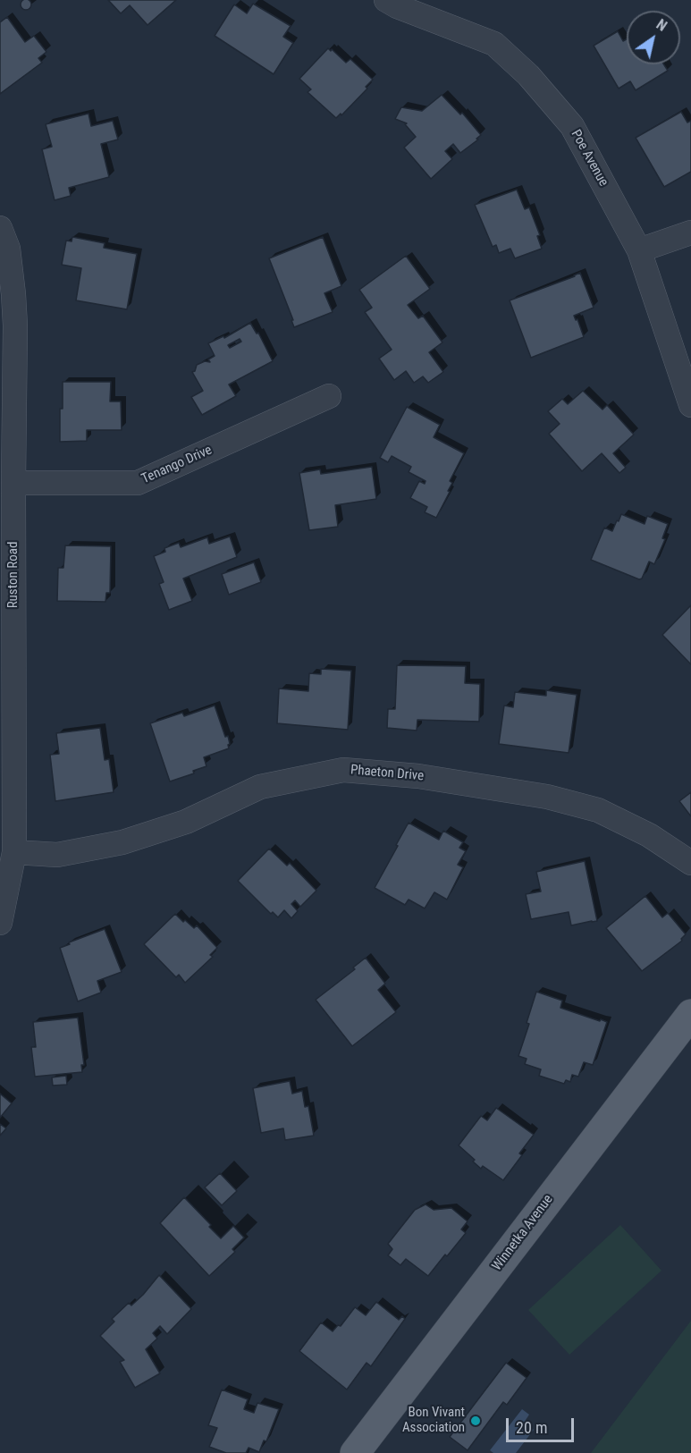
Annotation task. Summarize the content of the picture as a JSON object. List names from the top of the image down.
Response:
{
  "streets": {
    "main road": ["Winnetka Avenue"],
    "street": [
      "Poe Avenue",
      "Tenango Drive",
      "Ruston Road",
      "Phaeton Drive"
    ]
  },
  "crossings": [
    ["Tenango Drive", "Ruston Road"],
    ["Ruston Road", "Phaeton Drive"]
  ],
  "places": ["Bon Vivant Association"],
  "scale_bar": "20 m",
  "north": "top right"
}
